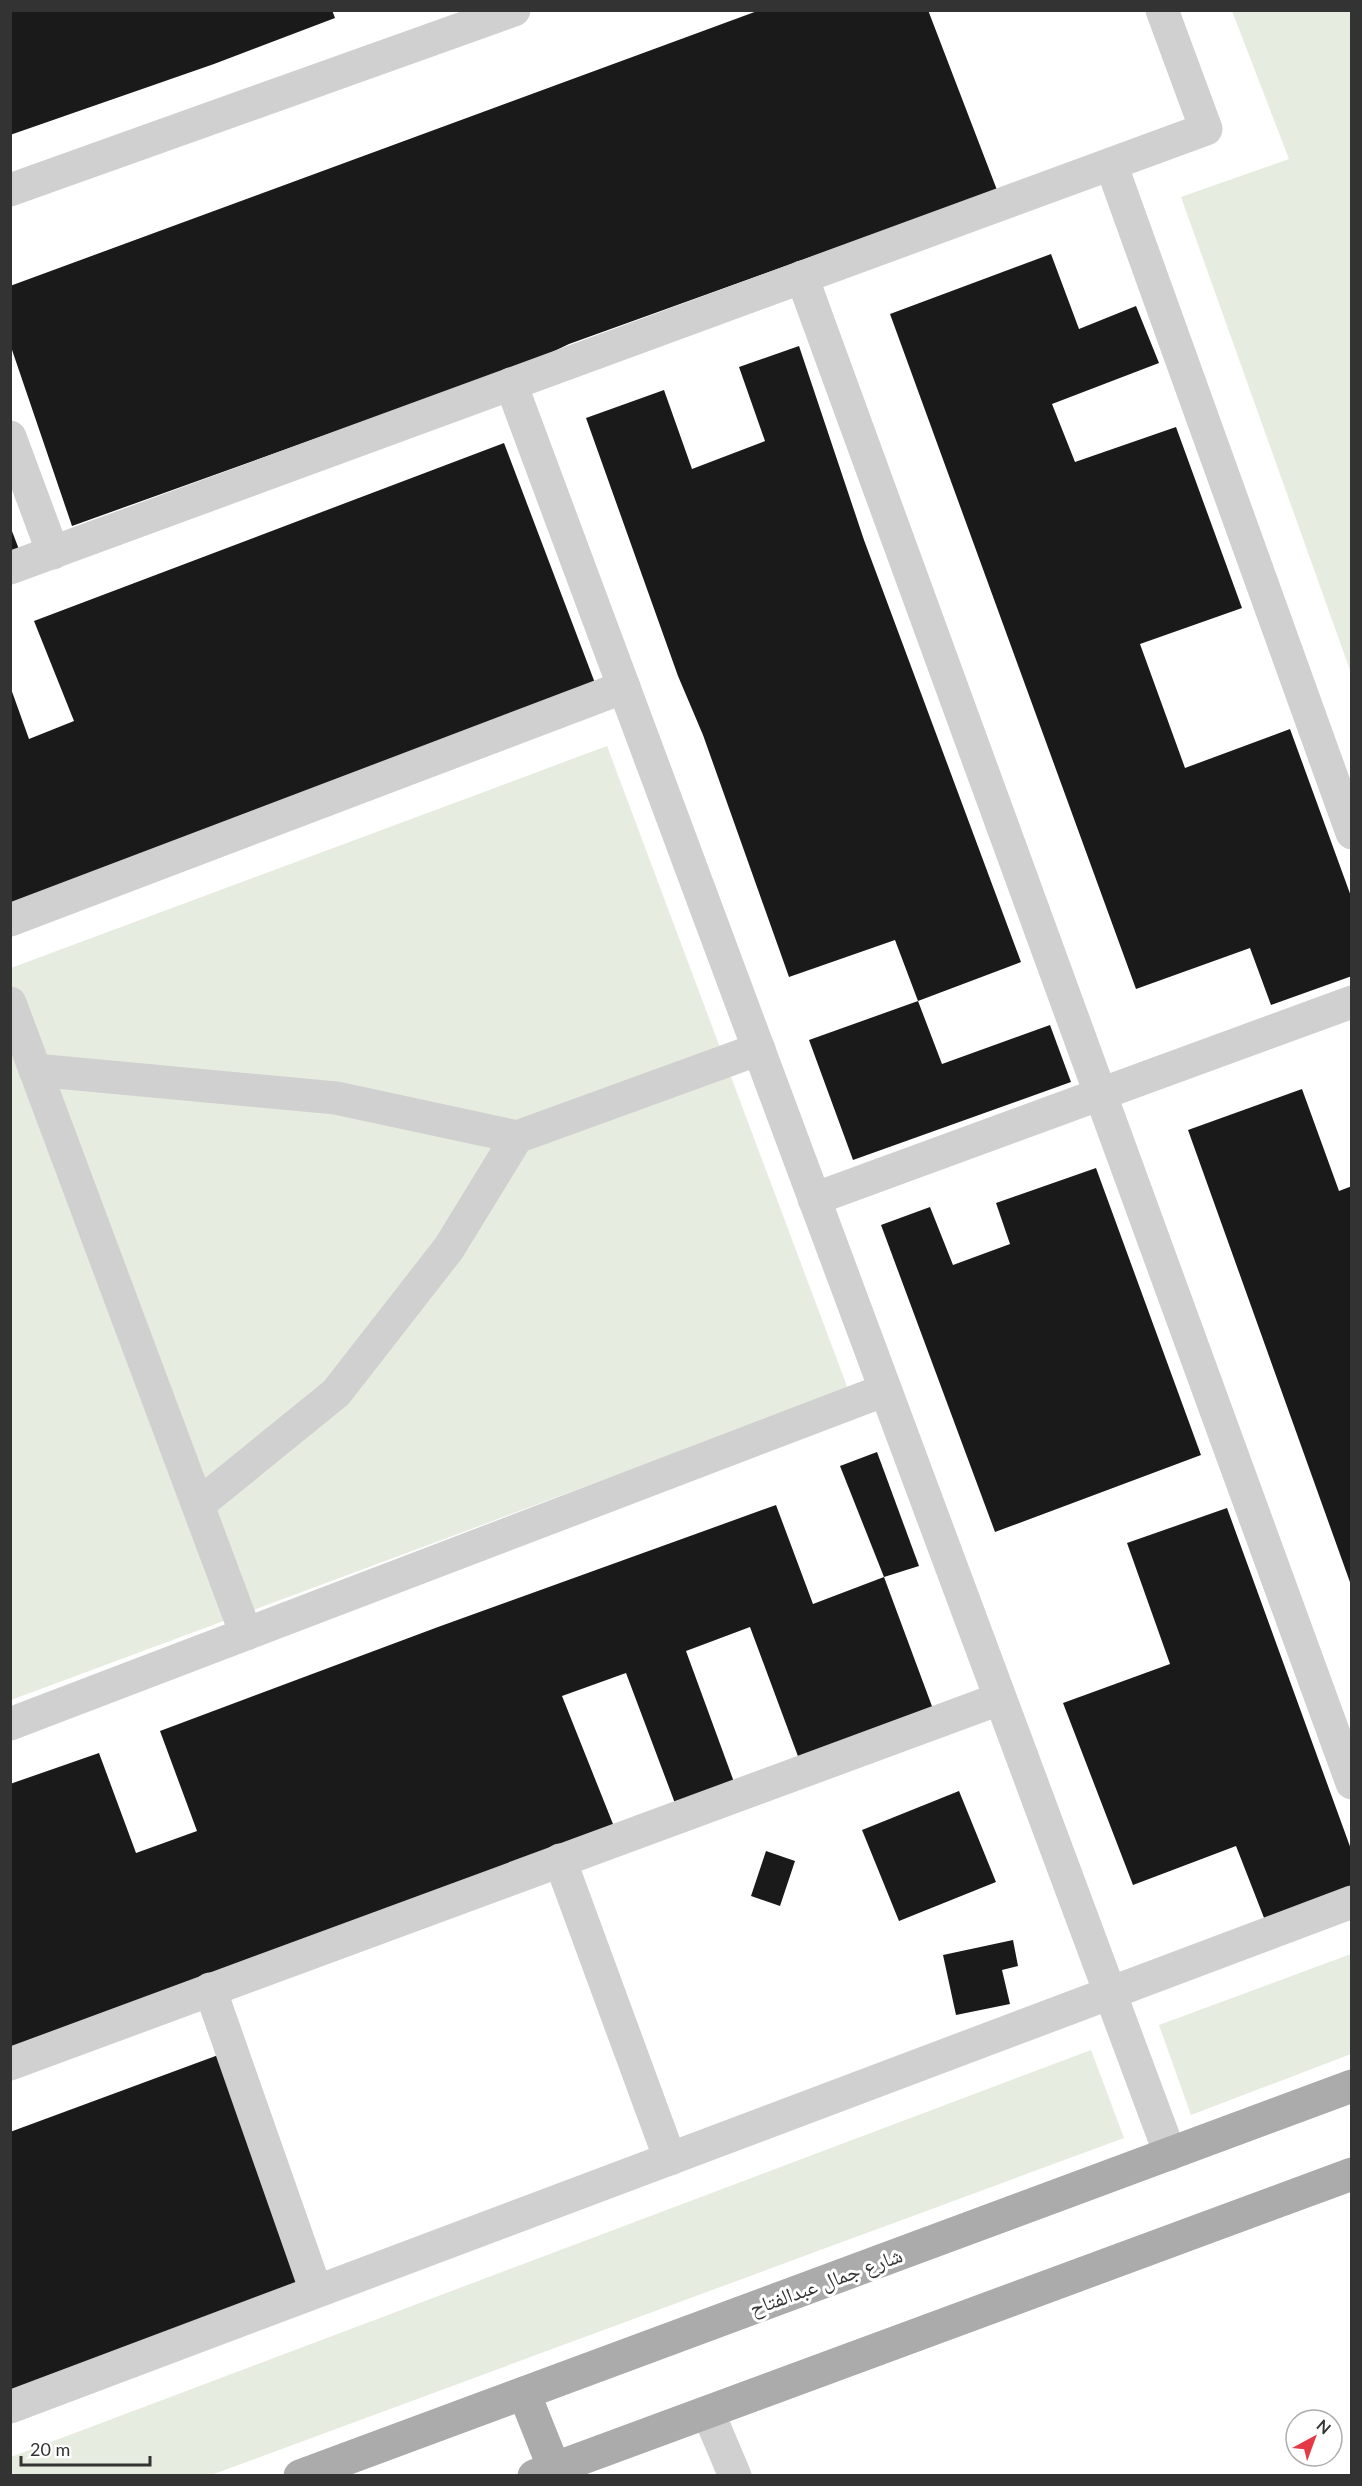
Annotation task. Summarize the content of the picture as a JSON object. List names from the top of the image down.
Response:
{
  "streets": {
    "main road": ["شارع جمال عبدالفتاح"]
  },
  "scale_bar": "20 m",
  "north": "top right"
}
